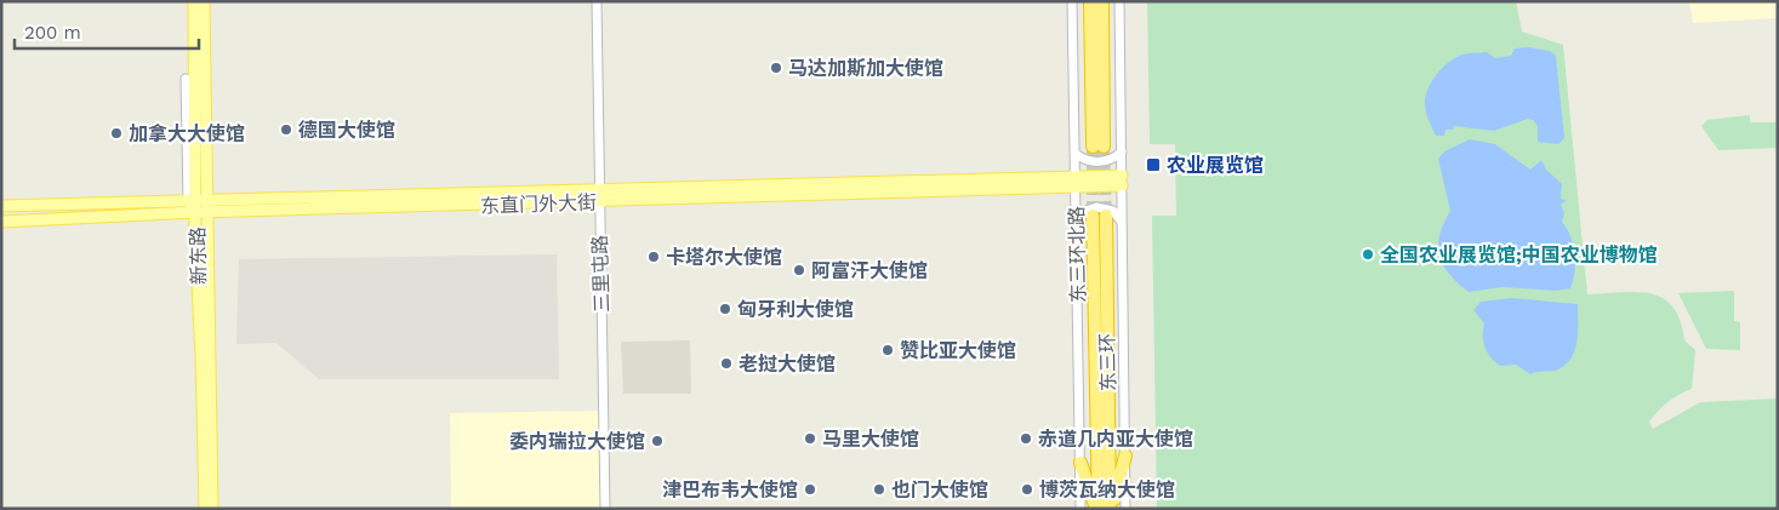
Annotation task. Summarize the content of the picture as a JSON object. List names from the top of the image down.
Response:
{
  "streets": {
    "highway": ["东三环"],
    "main road": ["东直门外大街", "新东路"],
    "street": ["东三环北路", "三里屯路"]
  },
  "crossings": [
    ["东直门外大街", "东三环北路"],
    ["东直门外大街", "新东路"],
    ["东直门外大街", "三里屯路"]
  ],
  "places": {
    "other": [
      "马达加斯加大使馆",
      "德国大使馆",
      "加拿大大使馆",
      "全国农业展览馆;中国农业博物馆",
      "卡塔尔大使馆",
      "阿富汗大使馆",
      "匈牙利大使馆",
      "赞比亚大使馆",
      "老挝大使馆",
      "马里大使馆",
      "赤道几内亚大使馆",
      "委内瑞拉大使馆",
      "津巴布韦大使馆",
      "也门大使馆",
      "博茨瓦纳大使馆"
    ],
    "transit": ["农业展览馆"]
  },
  "scale_bar": "200 m"
}
